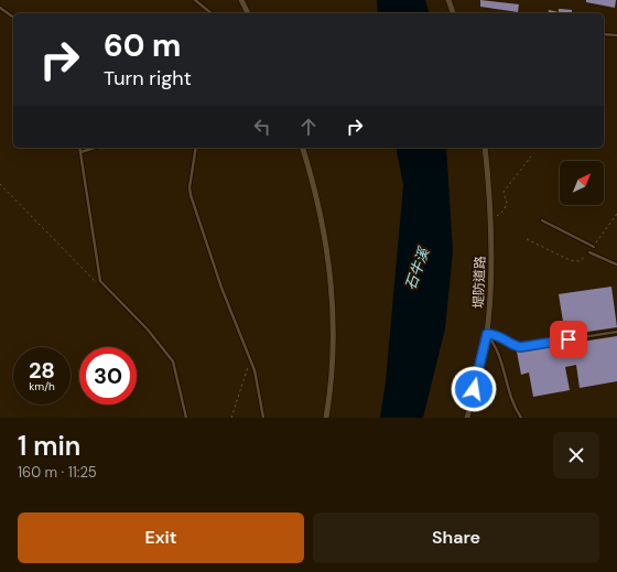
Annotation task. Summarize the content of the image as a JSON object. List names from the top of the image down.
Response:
{
  "streets": {
    "street": ["堤防道路"]
  },
  "water": ["石牛溪"],
  "north": "top right",
  "page": {
    "turn": ["60 m", "Turn right"],
    "speed": "28 km/h",
    "limit": "30",
    "heading": ["1 min", "160 m · 11:25"],
    "buttons": ["Exit", "Share"]
  }
}
